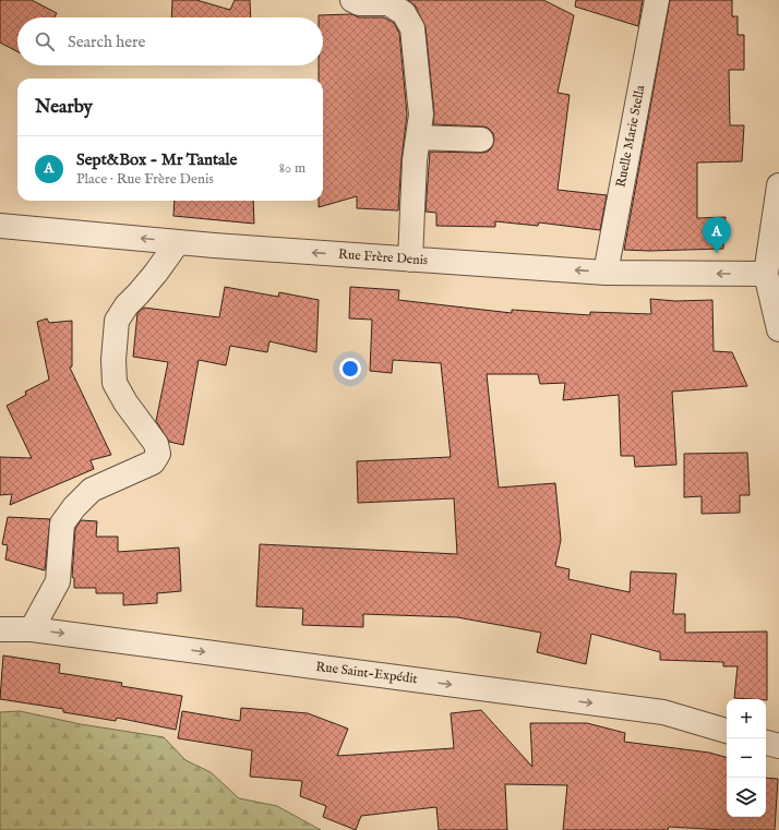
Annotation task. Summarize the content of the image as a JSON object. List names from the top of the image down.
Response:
{
  "streets": {
    "street": ["Ruelle Marie Stella", "Rue Frère Denis", "Rue Saint-Expédit"]
  },
  "crossings": [
    ["Ruelle Marie Stella", "Rue Frère Denis"]
  ],
  "one_way": ["Rue Frère Denis", "Rue Saint-Expédit"],
  "page": {
    "search": "Search here",
    "heading": "Nearby",
    "list": [
      {
        "mark": "A",
        "name": "Sept&Box - Mr Tantale",
        "note": "Place · Rue Frère Denis",
        "value": "80 m"
      }
    ],
    "pins": "A",
    "map_buttons": ["+", "−"]
  }
}
